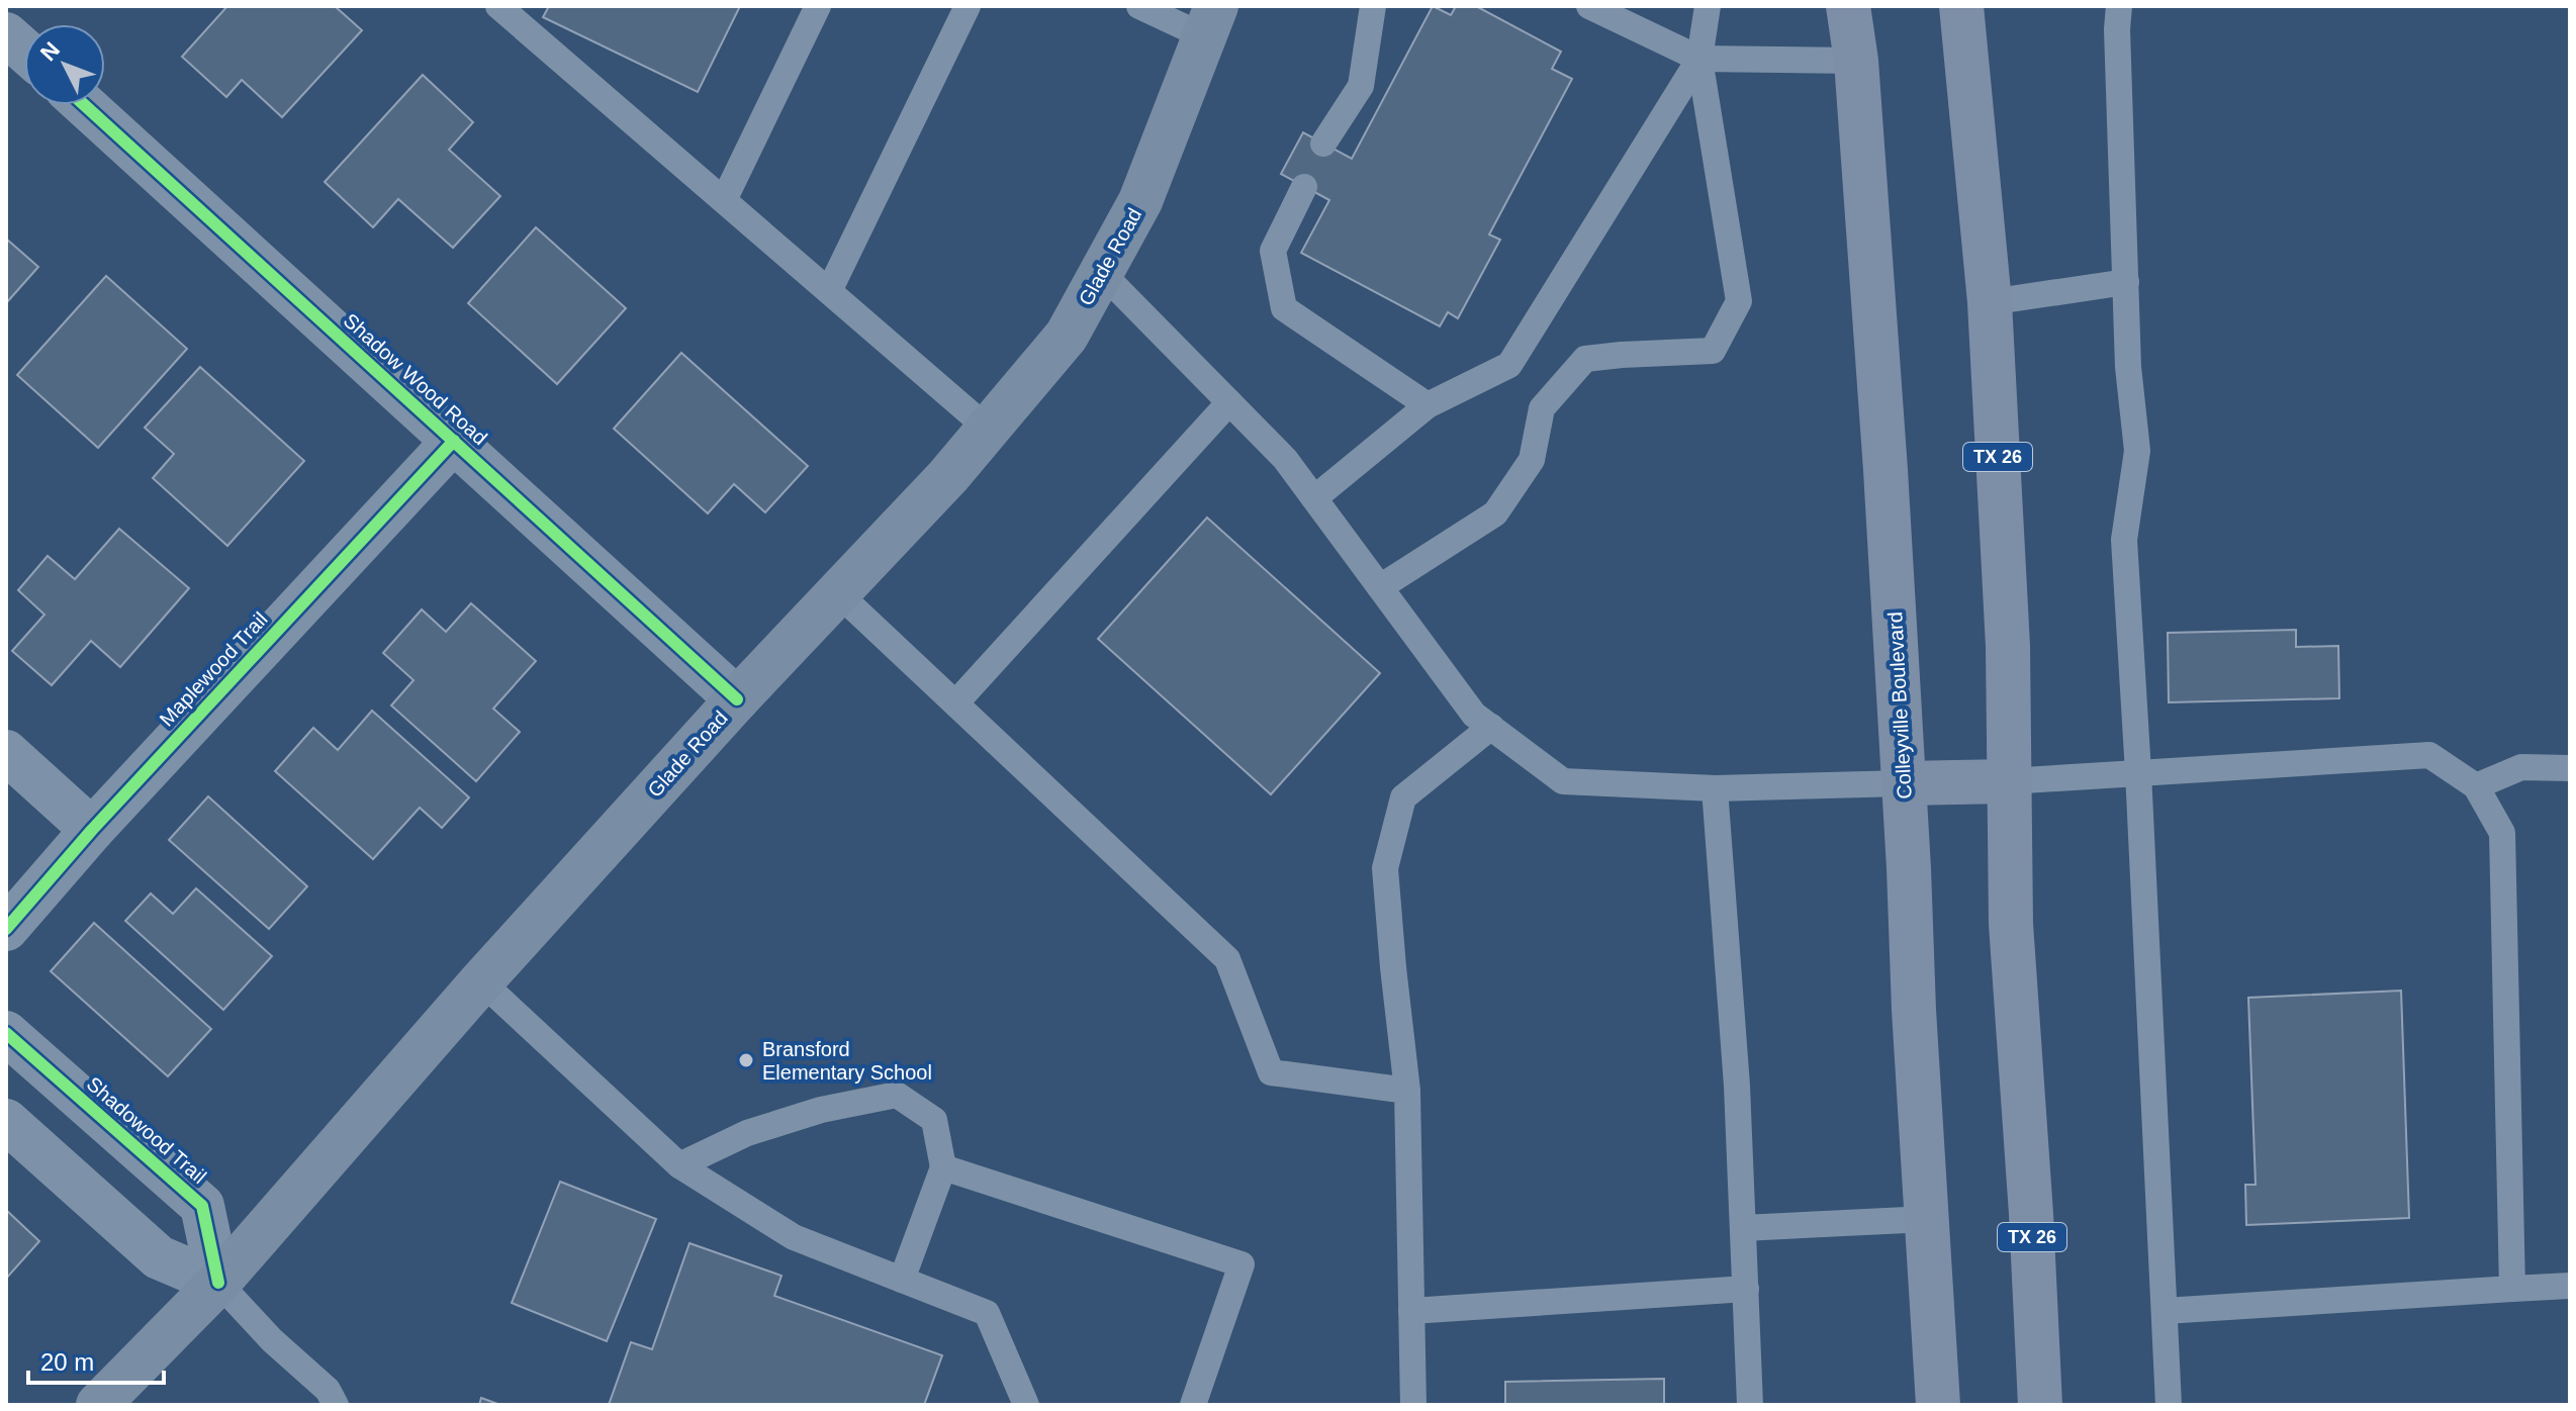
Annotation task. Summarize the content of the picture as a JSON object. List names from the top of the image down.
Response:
{
  "streets": {
    "main road": ["Glade Road", "TX 26", "Colleyville Boulevard"],
    "street": ["Shadow Wood Road", "Maplewood Trail", "Shadowood Trail"]
  },
  "crossings": [
    ["Glade Road", "Shadow Wood Road"],
    ["Glade Road", "Shadowood Trail"],
    ["Shadow Wood Road", "Maplewood Trail"]
  ],
  "places": ["Bransford Elementary School"],
  "scale_bar": "20 m",
  "north": "top left"
}
